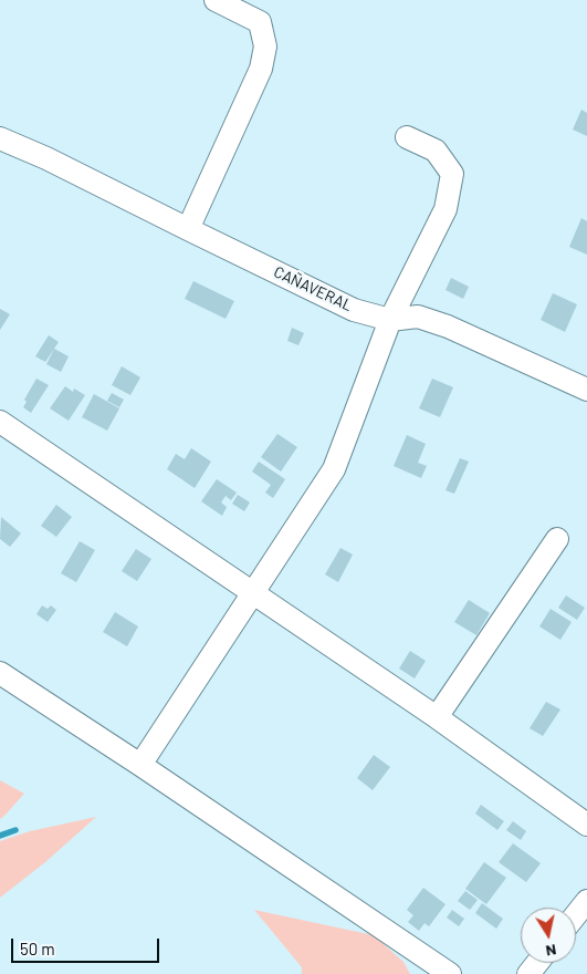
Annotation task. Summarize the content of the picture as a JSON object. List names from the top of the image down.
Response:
{
  "streets": {
    "street": ["CAÑAVERAL"]
  },
  "scale_bar": "50 m",
  "north": "bottom"
}
